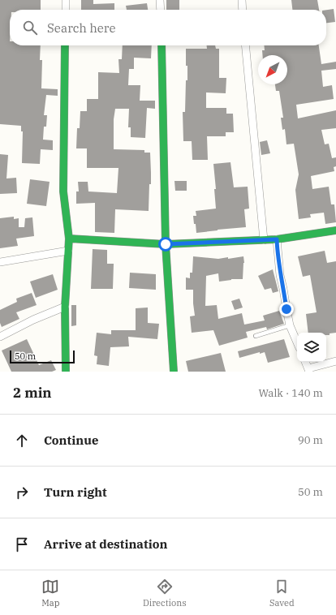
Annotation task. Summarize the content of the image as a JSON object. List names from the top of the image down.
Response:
{
  "scale_bar": "50 m",
  "north": "bottom left",
  "page": {
    "search": "Search here",
    "scale": "50 m",
    "heading": ["2 min", "Walk · 140 m"],
    "list": [
      ["Continue", "90 m"],
      ["Turn right", "50 m"],
      "Arrive at destination"
    ],
    "nav": ["Map", "Directions", "Saved"]
  }
}
